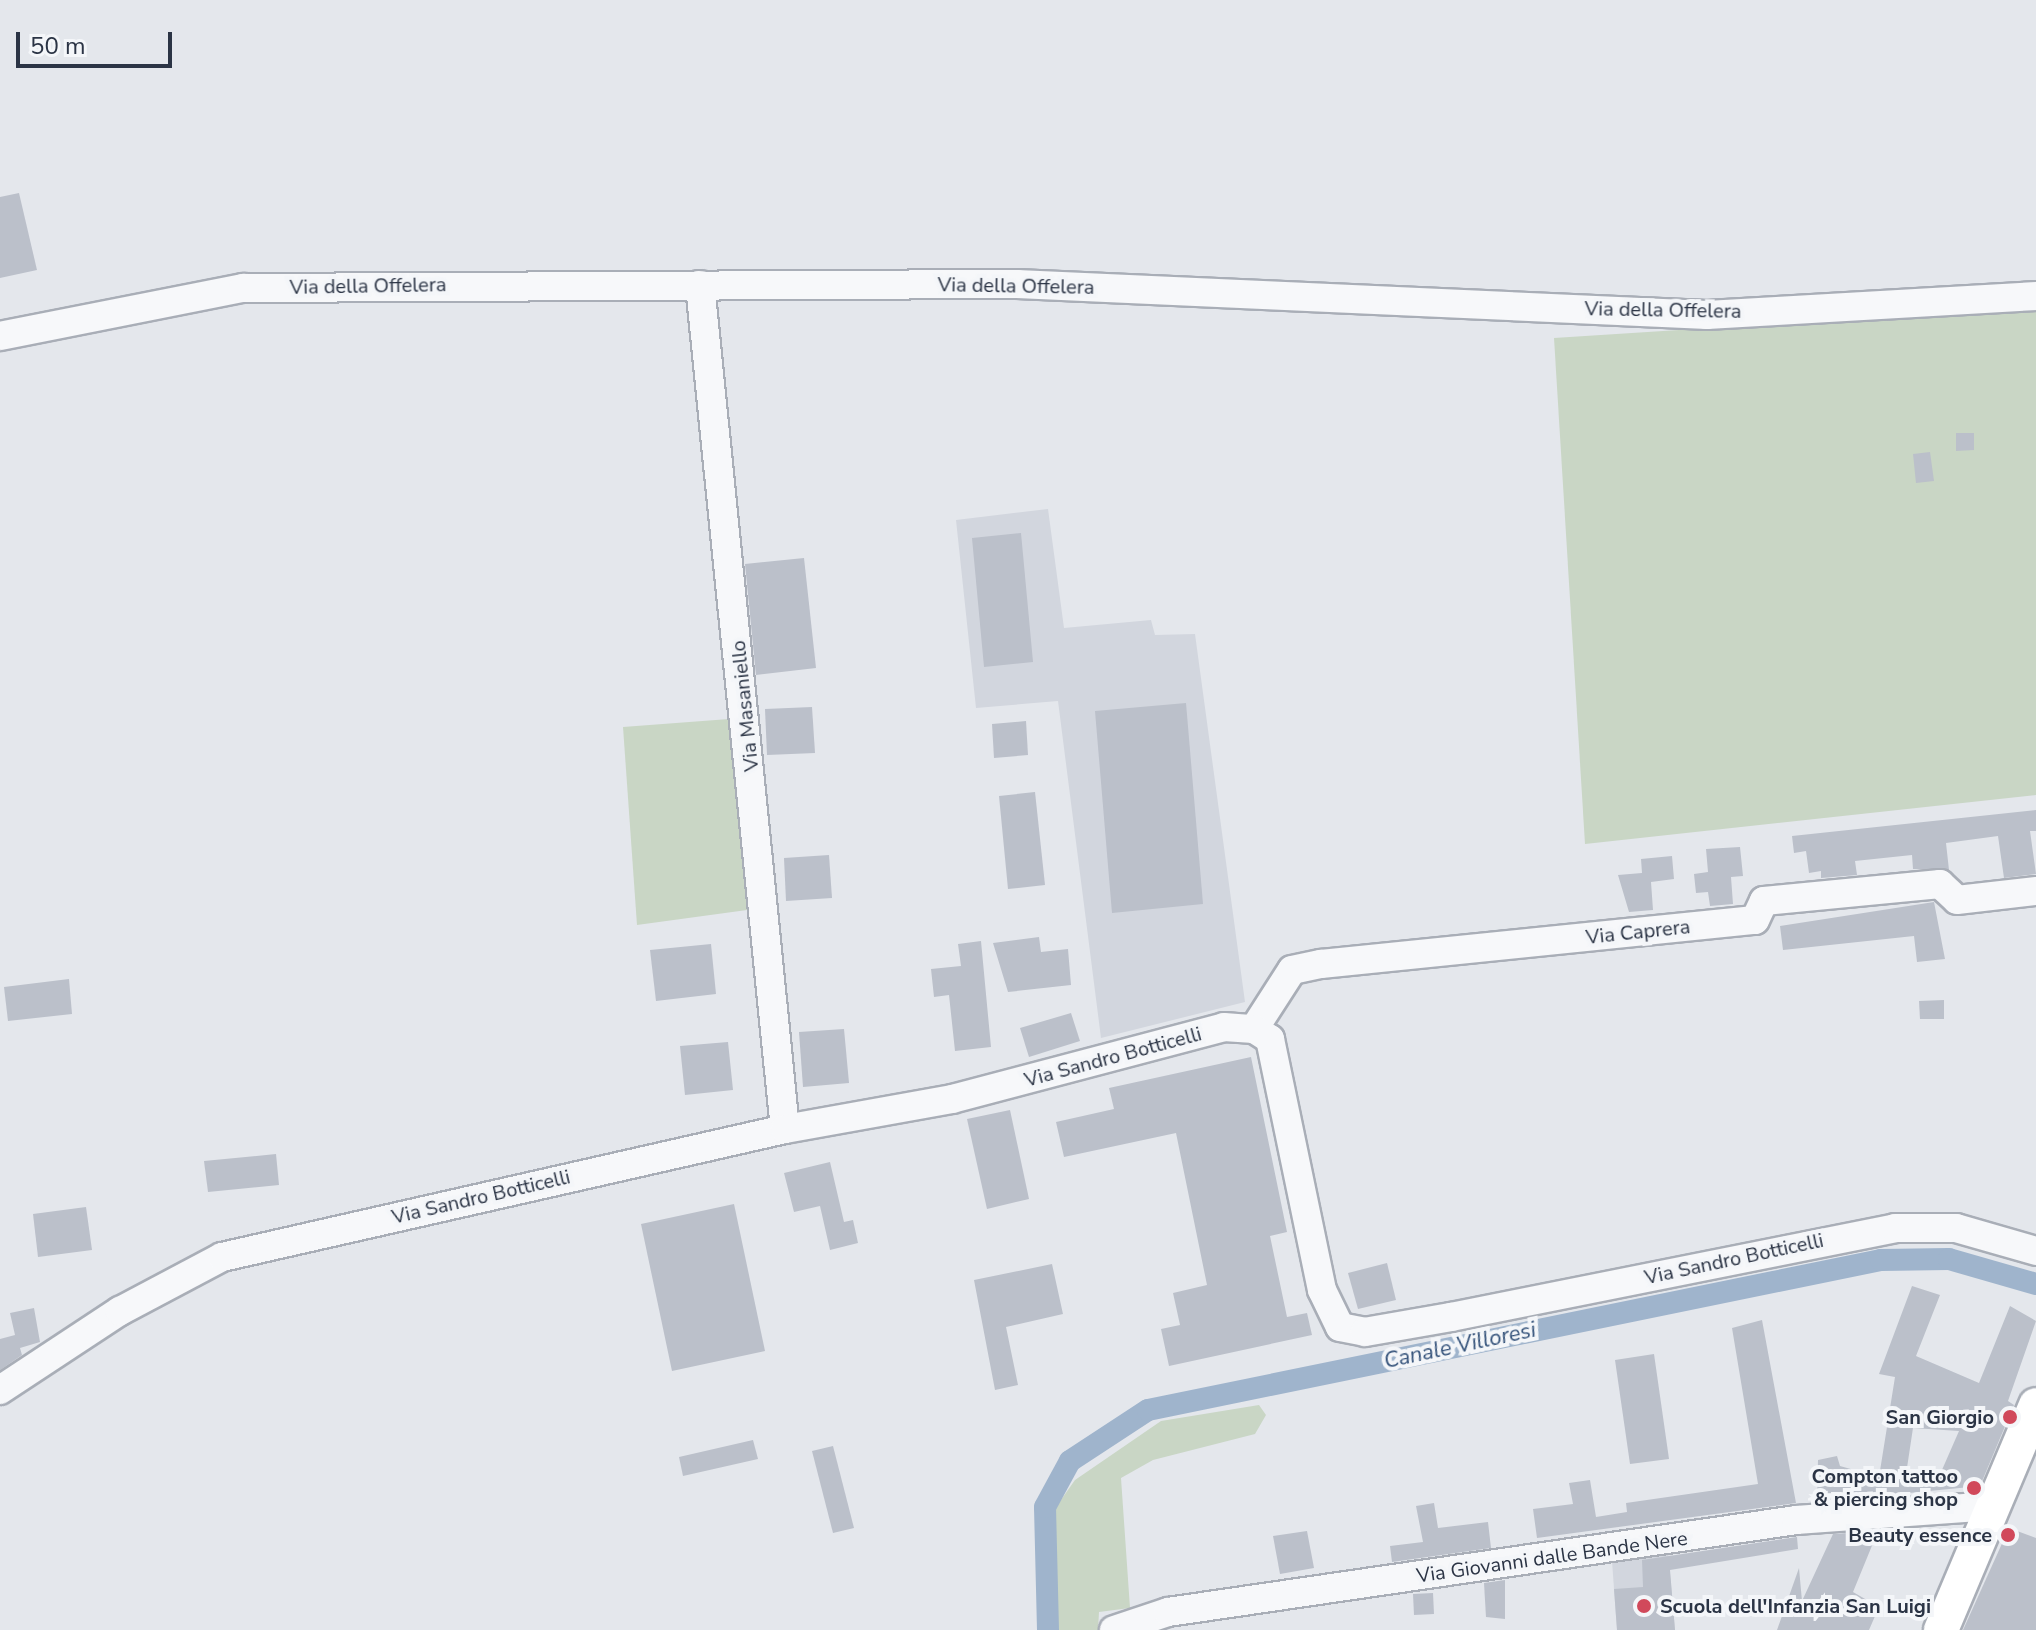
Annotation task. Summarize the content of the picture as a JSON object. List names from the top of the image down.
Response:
{
  "streets": {
    "street": [
      "Via della Offelera",
      "Via Masaniello",
      "Via Caprera",
      "Via Sandro Botticelli",
      "Via Giovanni dalle Bande Nere"
    ]
  },
  "crossings": [
    ["Via della Offelera", "Via Masaniello"],
    ["Via Masaniello", "Via Sandro Botticelli"],
    ["Via Caprera", "Via Sandro Botticelli"]
  ],
  "water": ["Canale Villoresi"],
  "places": [
    "San Giorgio",
    "Compton tattoo & piercing shop",
    "Beauty essence",
    "Scuola dell'Infanzia San Luigi"
  ],
  "scale_bar": "50 m"
}
